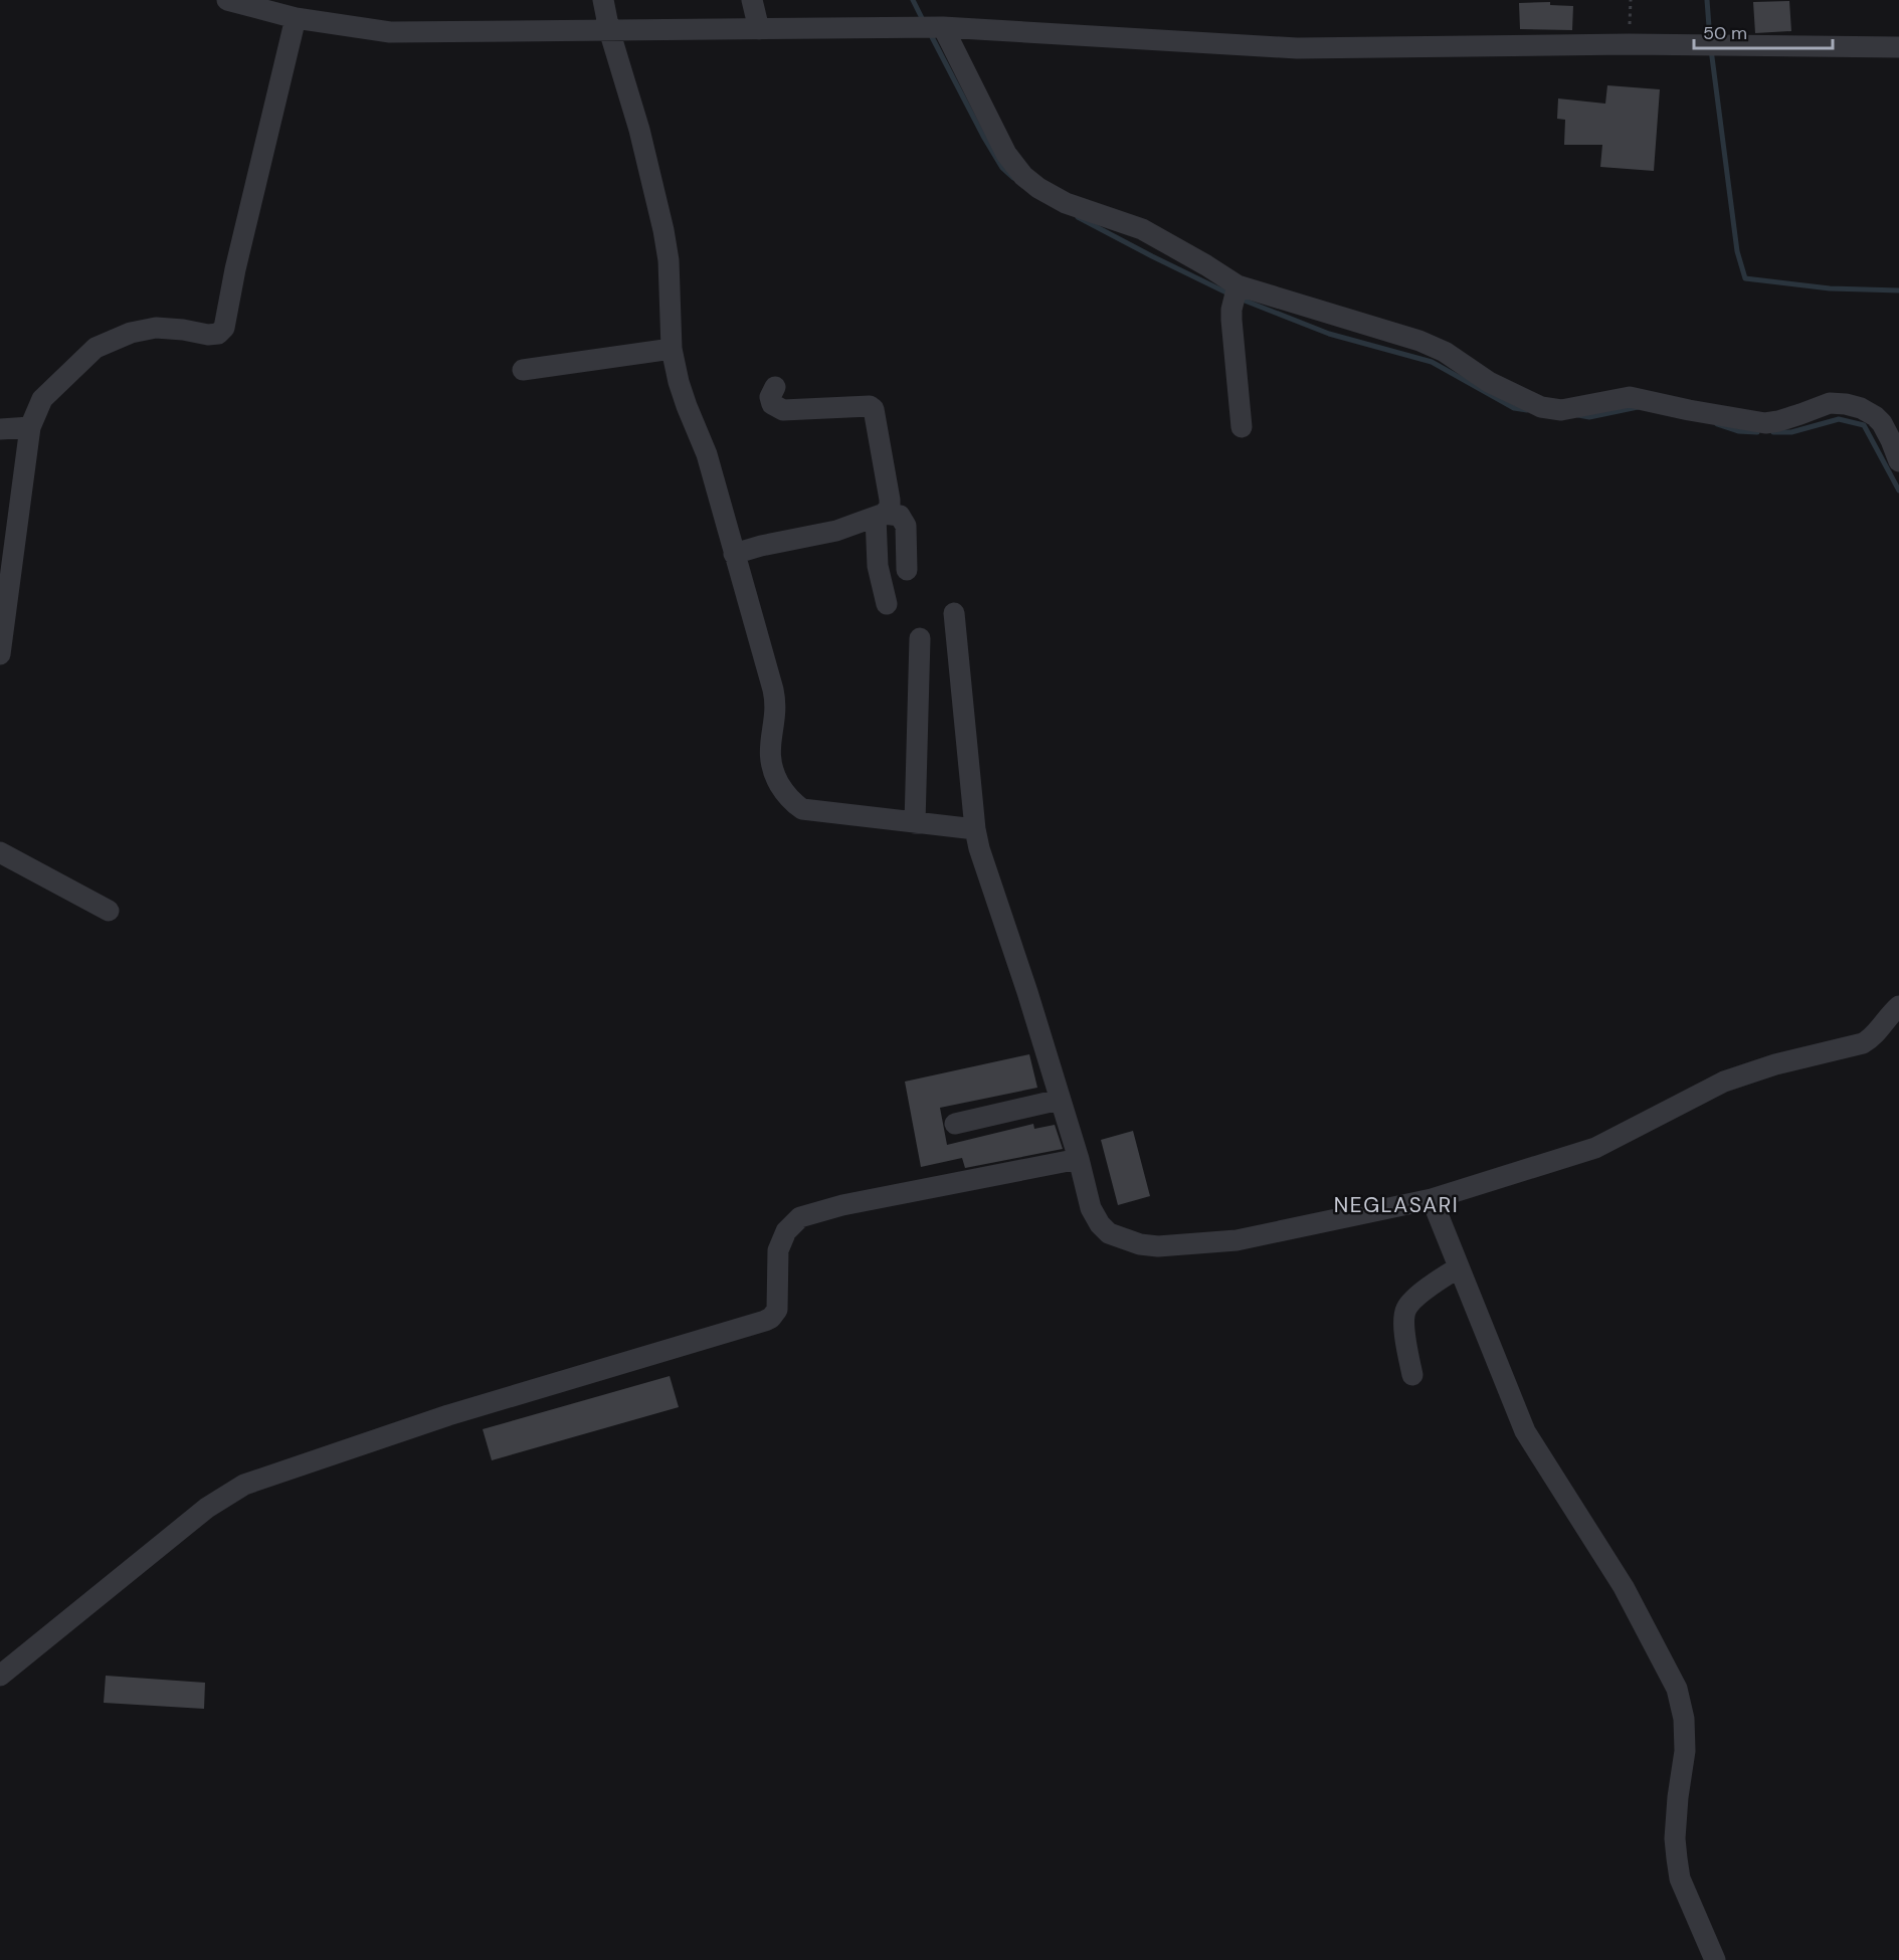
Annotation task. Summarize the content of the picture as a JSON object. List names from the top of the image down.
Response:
{
  "districts": ["NEGLASARI"],
  "scale_bar": "50 m"
}
